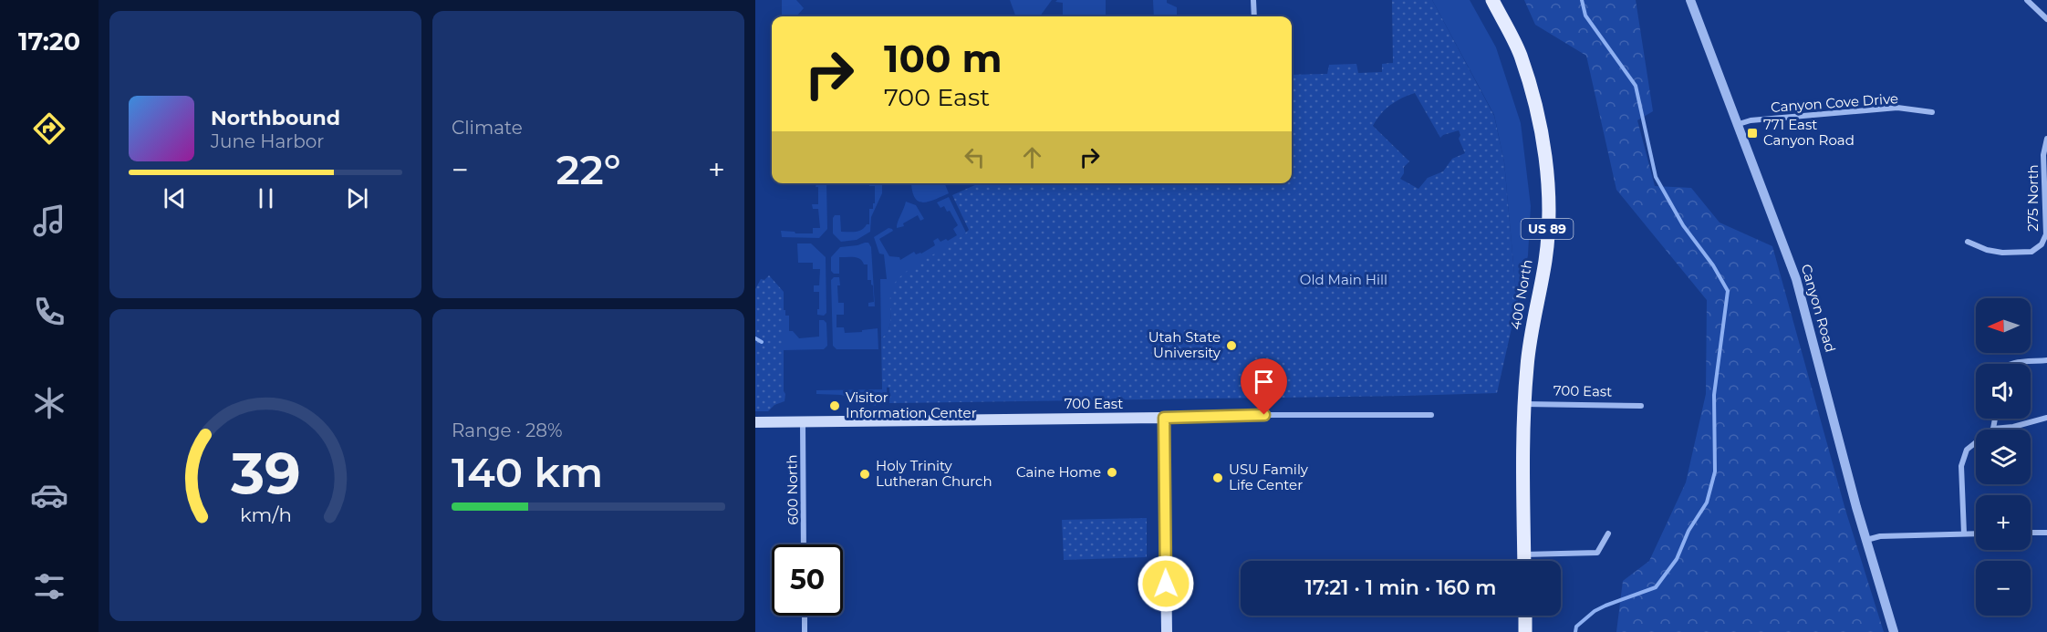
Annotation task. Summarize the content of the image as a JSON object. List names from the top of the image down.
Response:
{
  "streets": {
    "main road": ["US 89", "400 North", "700 East"],
    "street": [
      "Canyon Cove Drive",
      "275 North",
      "Canyon Road",
      "600 North"
    ]
  },
  "crossings": [
    ["Canyon Cove Drive", "Canyon Road"],
    ["400 North", "700 East"],
    ["700 East", "600 North"]
  ],
  "parks": ["Old Main Hill"],
  "places": {
    "transit": ["771 East Canyon Road"],
    "other": [
      "Utah State University",
      "Visitor Information Center",
      "Caine Home",
      "Holy Trinity Lutheran Church",
      "USU Family Life Center"
    ]
  },
  "north": "left",
  "page": {
    "tabs": "17:20",
    "tile": [
      "Climate",
      ["Range · 28%", "140 km"]
    ],
    "turn": ["100 m", "700 East"],
    "song": ["Northbound", "June Harbor"],
    "heat": ["−", "22°", "+"],
    "map_buttons": ["+", "−"],
    "limit": "50",
    "trip": "17:21 · 1 min · 160 m",
    "gauge": ["39", "km/h"]
  }
}
